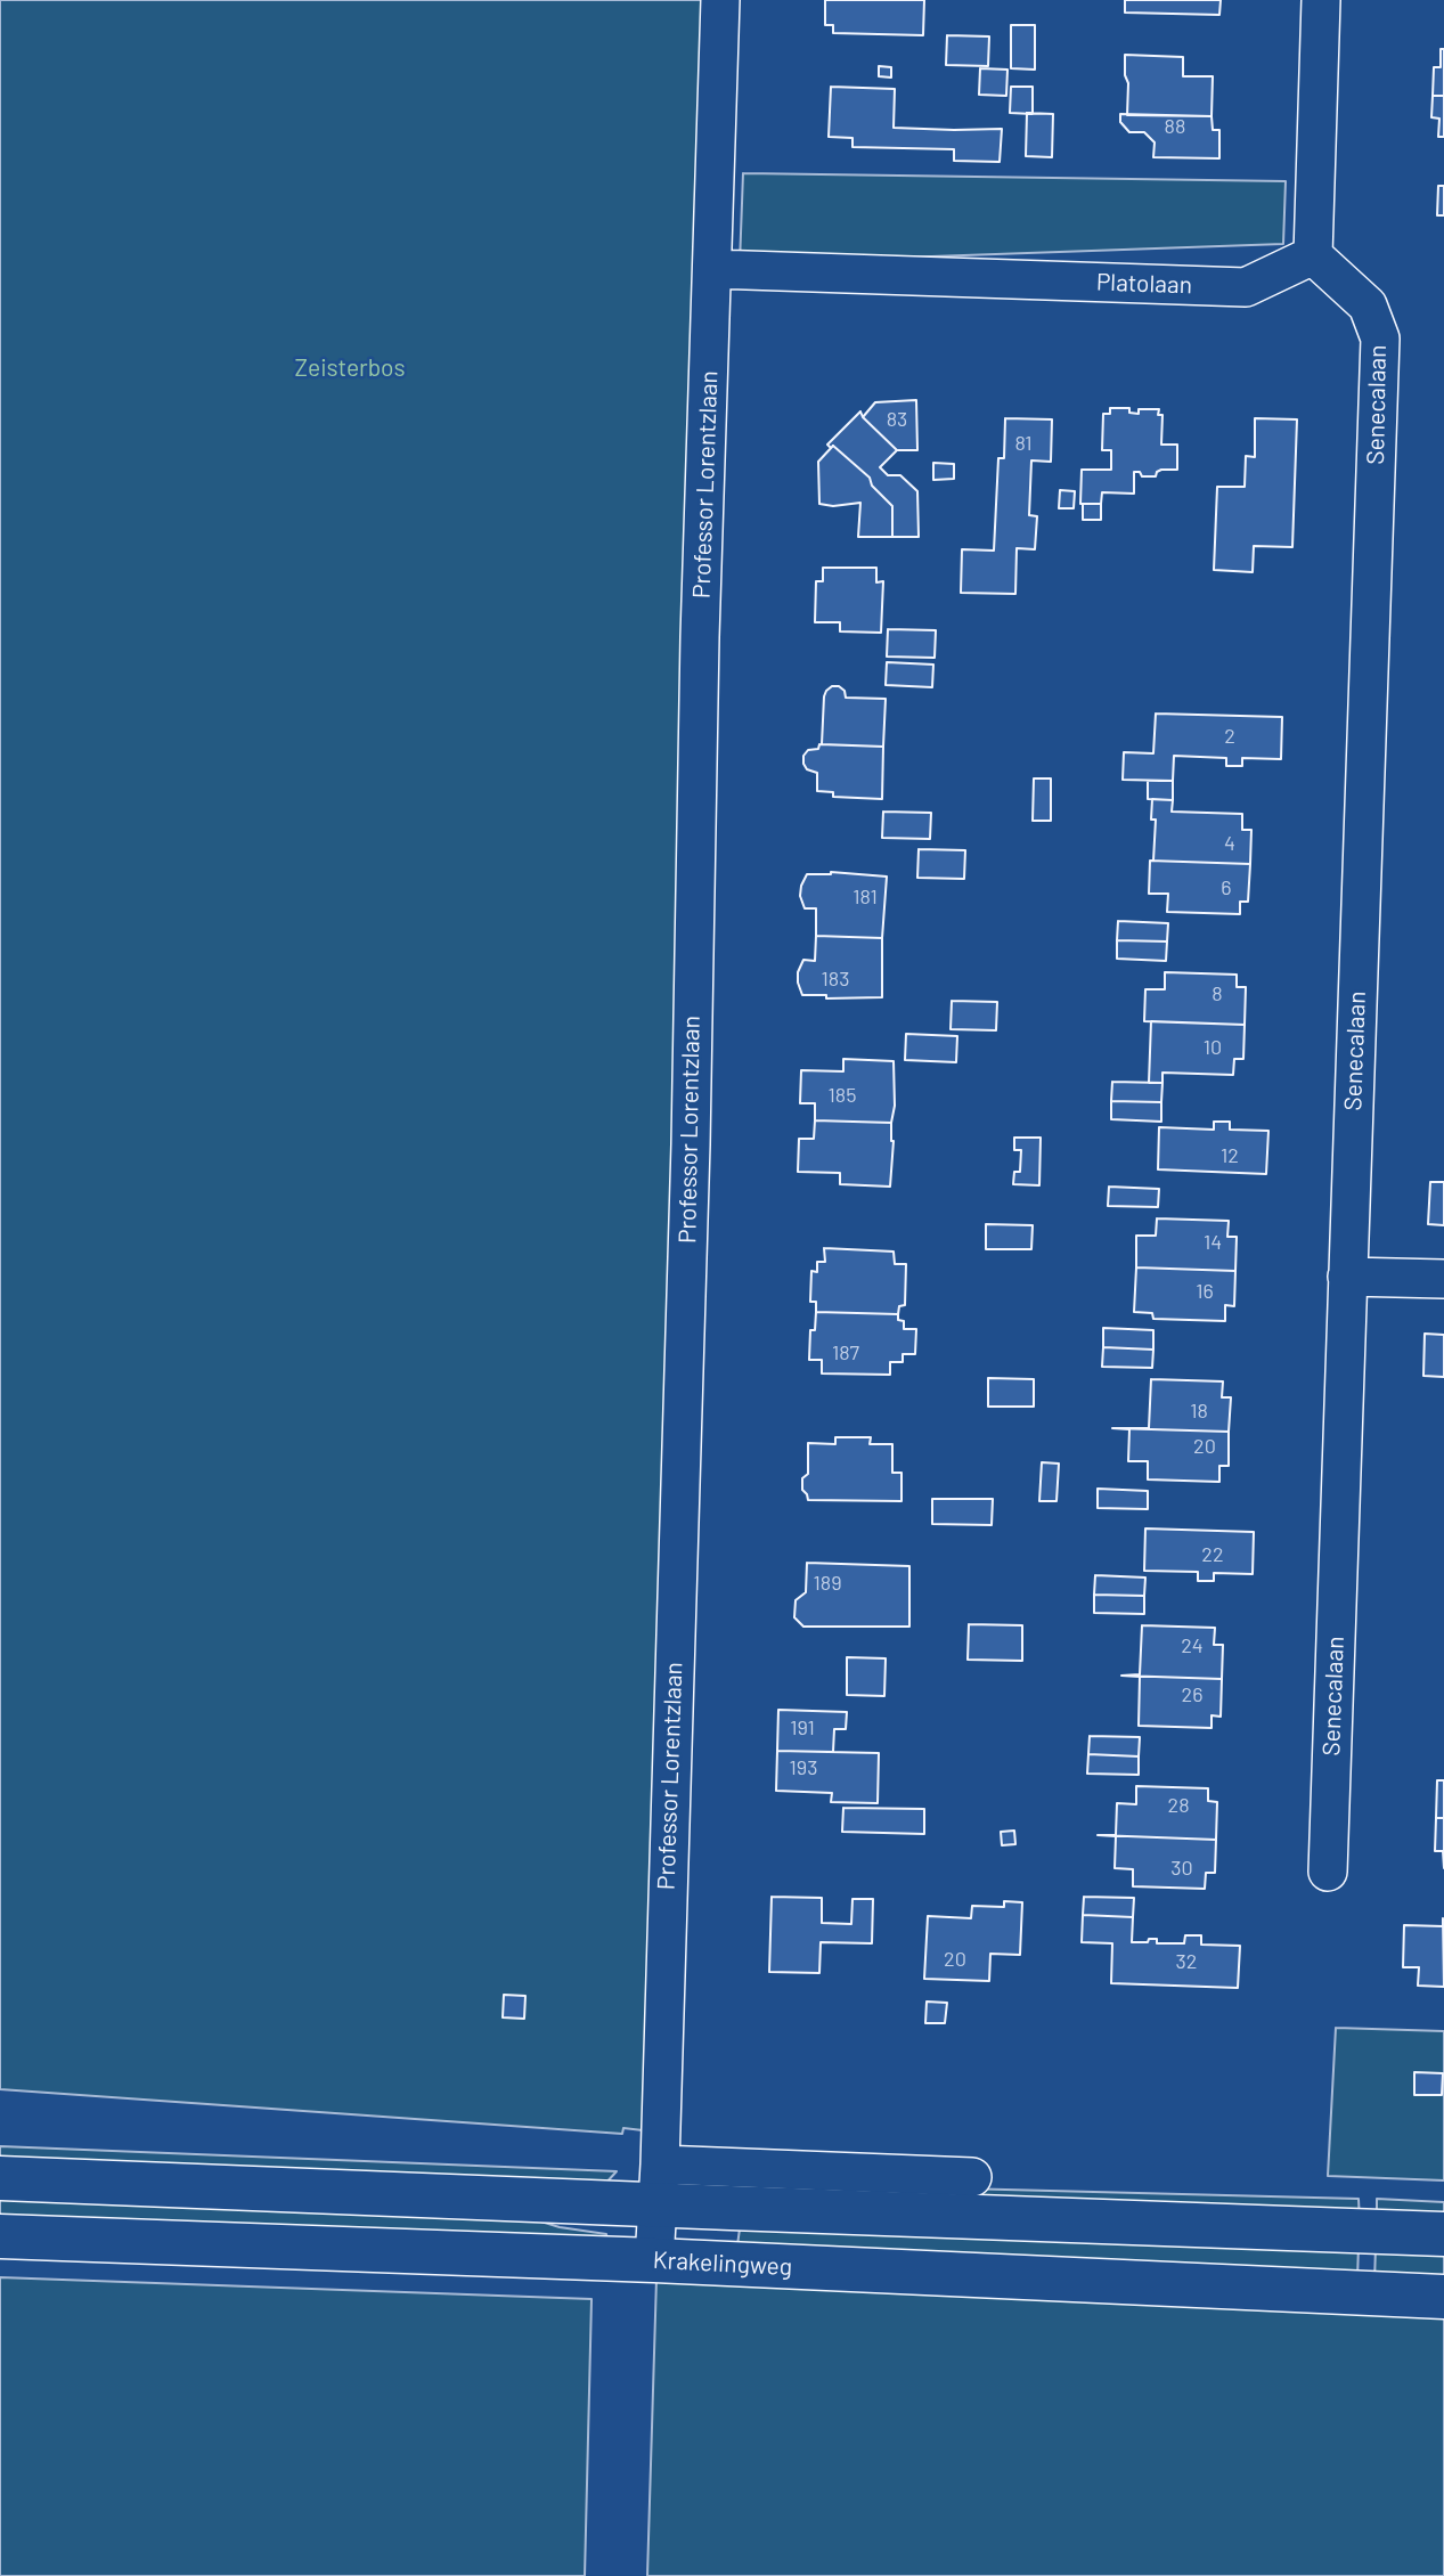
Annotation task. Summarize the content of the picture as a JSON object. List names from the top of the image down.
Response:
{
  "streets": {
    "main road": ["Krakelingweg"],
    "street": ["Platolaan", "Senecalaan", "Professor Lorentzlaan"]
  },
  "crossings": [
    ["Platolaan", "Senecalaan"],
    ["Platolaan", "Professor Lorentzlaan"],
    ["Professor Lorentzlaan", "Krakelingweg"]
  ],
  "parks": ["Zeisterbos"],
  "house_numbers": [
    "88",
    "83",
    "81",
    "2",
    "4",
    "6",
    "181",
    "183",
    "8",
    "10",
    "185",
    "12",
    "14",
    "16",
    "187",
    "18",
    "20",
    "22",
    "189",
    "24",
    "26",
    "191",
    "193",
    "28",
    "30",
    "20",
    "32"
  ]
}
